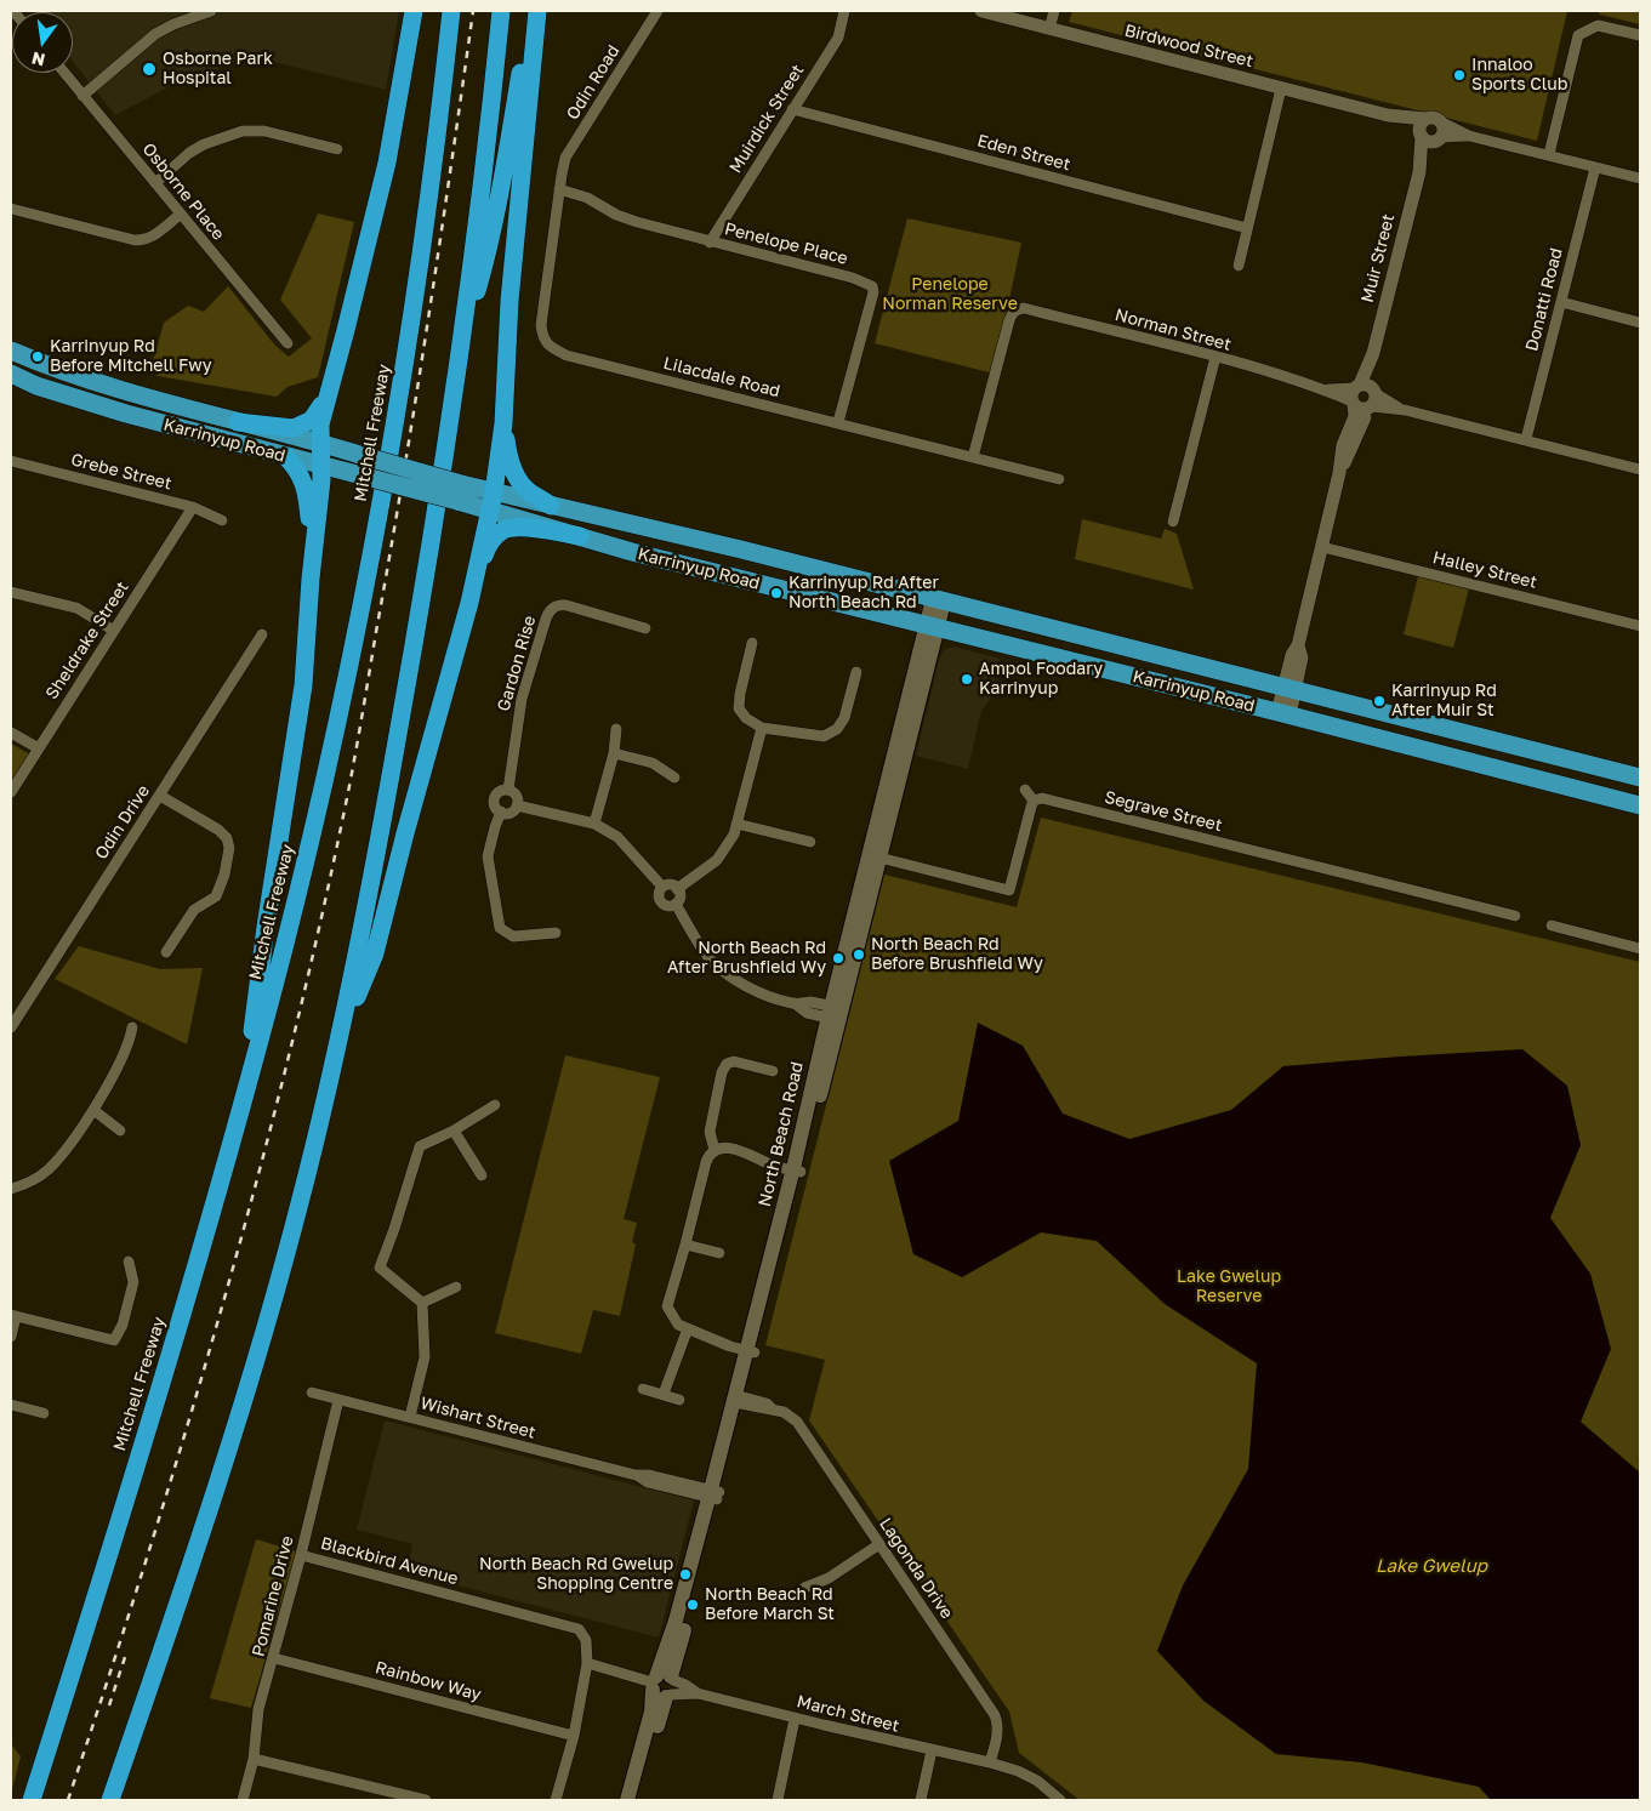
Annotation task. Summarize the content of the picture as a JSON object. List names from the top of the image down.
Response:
{
  "streets": {
    "highway": ["Mitchell Freeway", "Karrinyup Road"],
    "main road": ["North Beach Road"],
    "street": [
      "Birdwood Street",
      "Odin Road",
      "Muirdick Street",
      "Eden Street",
      "Osborne Place",
      "Penelope Place",
      "Muir Street",
      "Donatti Road",
      "Norman Street",
      "Lilacdale Road",
      "Grebe Street",
      "Halley Street",
      "Sheldrake Street",
      "Gardon Rise",
      "Segrave Street",
      "Odin Drive",
      "Wishart Street",
      "Blackbird Avenue",
      "Lagonda Drive",
      "Pomarine Drive",
      "Rainbow Way",
      "March Street"
    ]
  },
  "crossings": [
    ["Birdwood Street", "Muir Street"],
    ["Odin Road", "Lilacdale Road"],
    ["Muirdick Street", "Eden Street"],
    ["Muirdick Street", "Penelope Place"],
    ["Penelope Place", "Lilacdale Road"],
    ["Muir Street", "Norman Street"],
    ["Muir Street", "Karrinyup Road"],
    ["Muir Street", "Halley Street"],
    ["Norman Street", "Lilacdale Road"],
    ["Karrinyup Road", "North Beach Road"],
    ["Grebe Street", "Sheldrake Street"],
    ["North Beach Road", "Wishart Street"],
    ["North Beach Road", "Lagonda Drive"],
    ["North Beach Road", "March Street"],
    ["Wishart Street", "Pomarine Drive"],
    ["Blackbird Avenue", "Pomarine Drive"],
    ["Blackbird Avenue", "Rainbow Way"],
    ["Blackbird Avenue", "March Street"],
    ["Lagonda Drive", "March Street"],
    ["Pomarine Drive", "Rainbow Way"]
  ],
  "water": ["Lake Gwelup"],
  "parks": ["Penelope Norman Reserve", "Lake Gwelup Reserve"],
  "places": [
    "Osborne Park Hospital",
    "Innaloo Sports Club",
    "Karrinyup Rd Before Mitchell Fwy",
    "Karrinyup Rd After North Beach Rd",
    "Ampol Foodary Karrinyup",
    "Karrinyup Rd After Muir St",
    "North Beach Rd Before Brushfield Wy",
    "North Beach Rd After Brushfield Wy",
    "North Beach Rd Gwelup Shopping Centre",
    "North Beach Rd Before March St"
  ],
  "north": "bottom"
}
